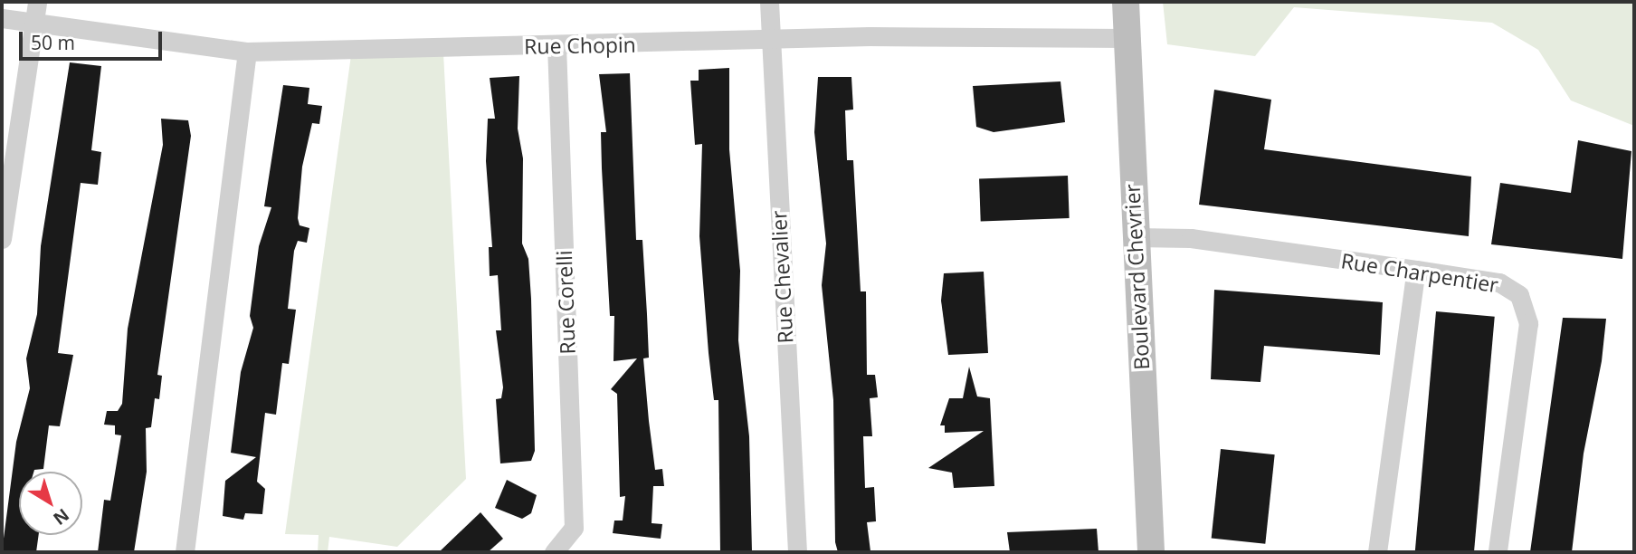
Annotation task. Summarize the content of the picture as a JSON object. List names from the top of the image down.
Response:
{
  "streets": {
    "street": [
      "Rue Chopin",
      "Rue Charpentier",
      "Rue Chevalier",
      "Boulevard Chevrier",
      "Rue Corelli"
    ]
  },
  "crossings": [
    ["Rue Chopin", "Rue Chevalier"],
    ["Rue Chopin", "Boulevard Chevrier"],
    ["Rue Chopin", "Rue Corelli"],
    ["Rue Charpentier", "Boulevard Chevrier"]
  ],
  "scale_bar": "50 m",
  "north": "bottom right"
}
